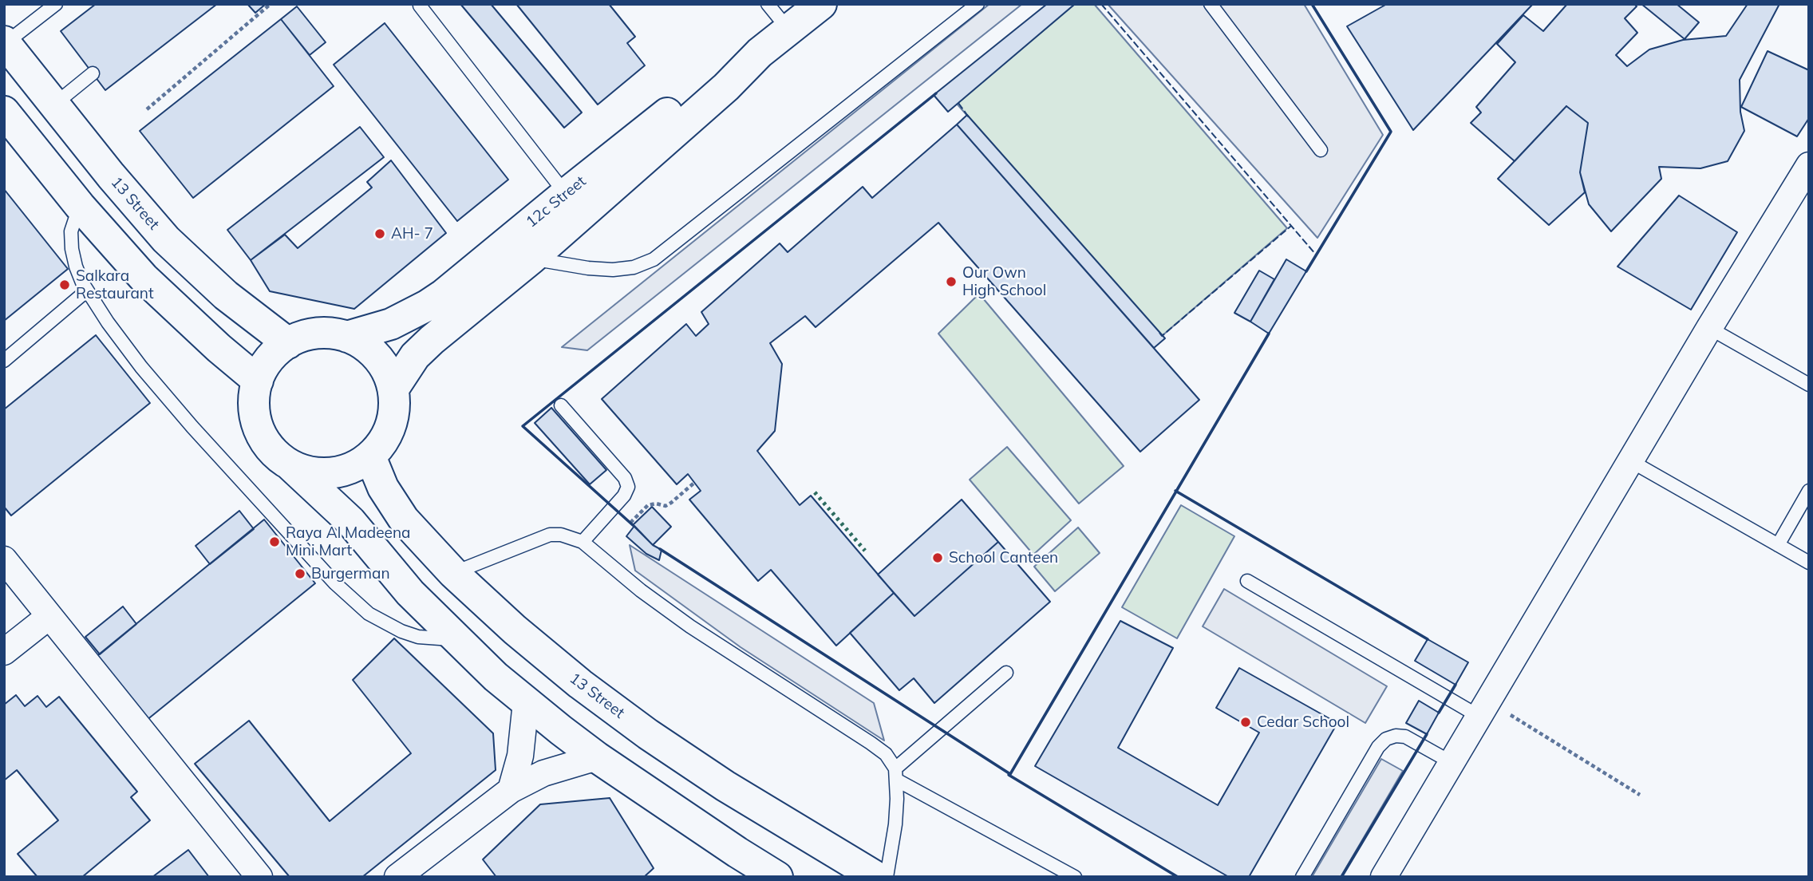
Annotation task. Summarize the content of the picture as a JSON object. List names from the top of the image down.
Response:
{
  "streets": {
    "street": ["12c Street", "13 Street"]
  },
  "crossings": [
    ["12c Street", "13 Street"]
  ],
  "places": [
    "AH- 7",
    "Our Own High School",
    "Salkara Restaurant",
    "Raya Al Madeena Mini Mart",
    "School Canteen",
    "Burgerman",
    "Cedar School"
  ]
}
